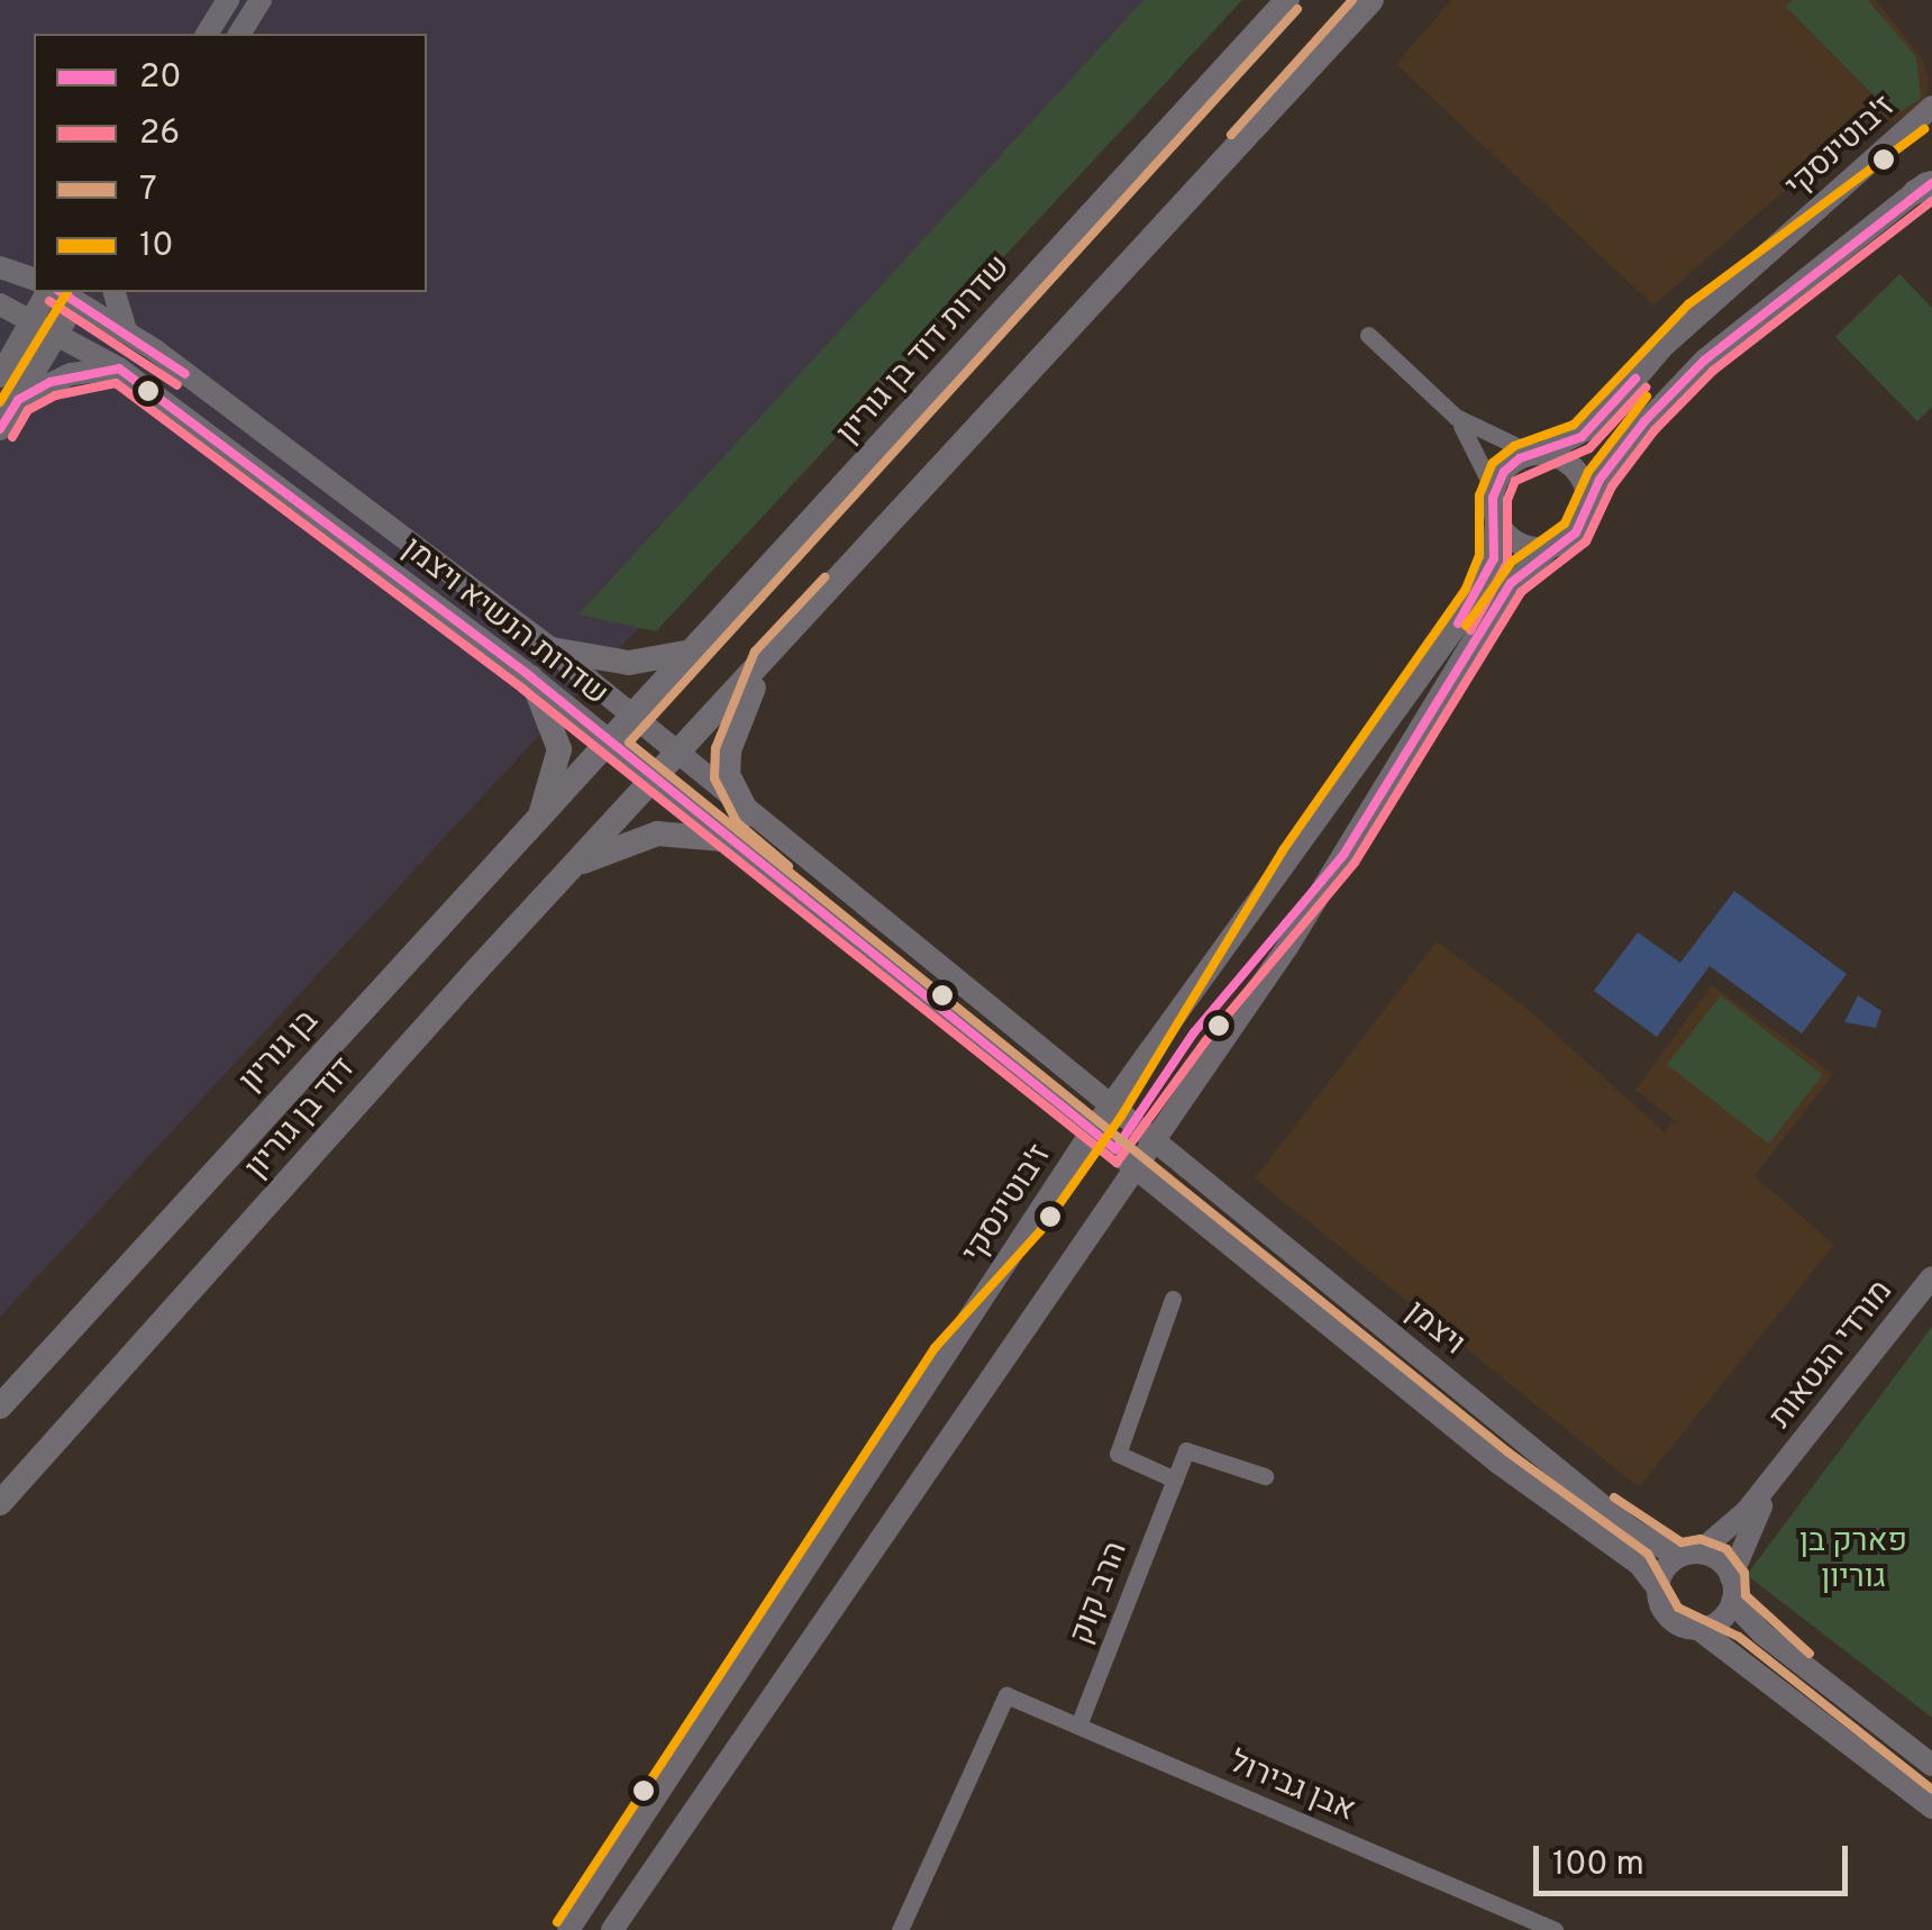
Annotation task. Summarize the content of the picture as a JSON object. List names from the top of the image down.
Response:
{
  "streets": {
    "main road": ["שדרות דוד בן גוריון", "בן גוריון", "דוד בן גוריון"],
    "street": [
      "ז'בוטינסקי",
      "שדרות הנשיא ויצמן",
      "ויצמן",
      "מורדי הגטאות",
      "הרב קוק",
      "אבן גבירול"
    ]
  },
  "crossings": [
    ["ז'בוטינסקי", "שדרות הנשיא ויצמן"],
    ["שדרות דוד בן גוריון", "שדרות הנשיא ויצמן"],
    ["שדרות דוד בן גוריון", "בן גוריון"],
    ["שדרות הנשיא ויצמן", "בן גוריון"],
    ["שדרות הנשיא ויצמן", "דוד בן גוריון"],
    ["שדרות הנשיא ויצמן", "ויצמן"],
    ["שדרות הנשיא ויצמן", "מורדי הגטאות"],
    ["ויצמן", "מורדי הגטאות"],
    ["הרב קוק", "אבן גבירול"]
  ],
  "parks": ["פארק בן גוריון"],
  "lines": [
    "transit line 7",
    "transit line 10",
    "transit line 20",
    "transit line 26"
  ],
  "legend": [
    "20",
    "26",
    "7",
    "10"
  ],
  "scale_bar": "100 m"
}
